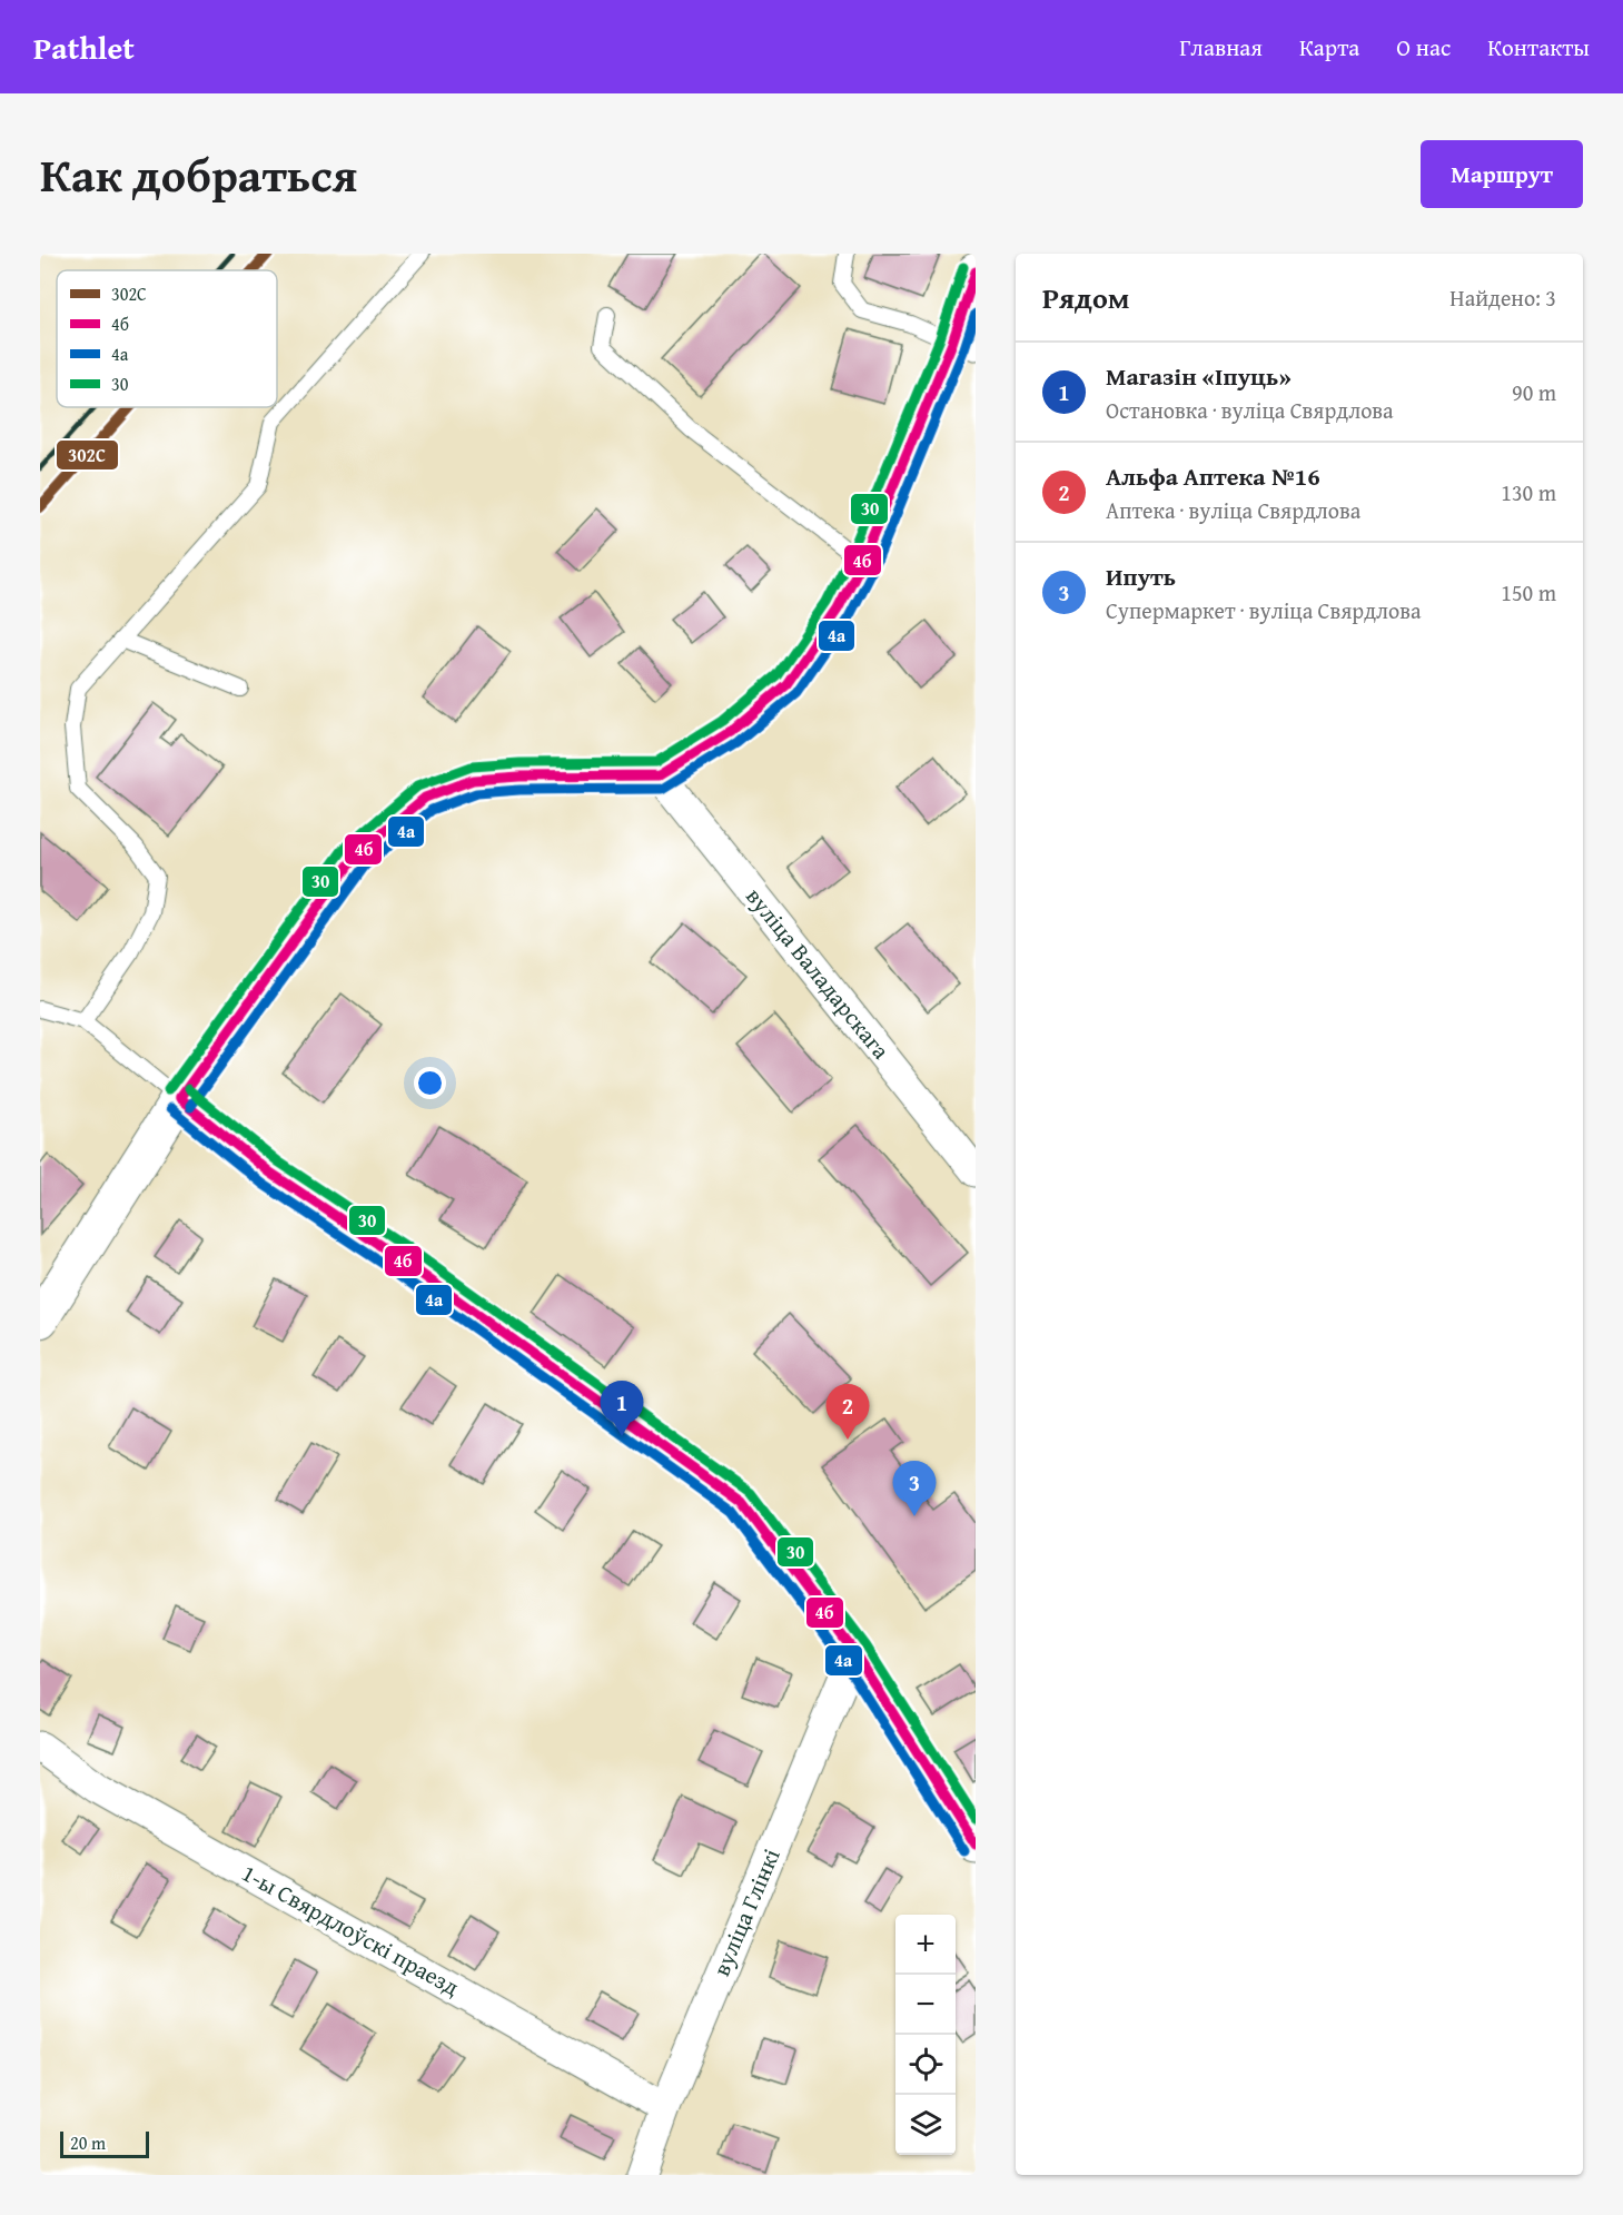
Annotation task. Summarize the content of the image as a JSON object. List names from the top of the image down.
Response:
{
  "streets": {
    "street": ["вуліца Валадарскага", "вуліца Глінкі", "1-ы Свярдлоўскі праезд"]
  },
  "crossings": [
    ["вуліца Глінкі", "1-ы Свярдлоўскі праезд"]
  ],
  "lines": [
    "transit line 302С",
    "transit line 30",
    "transit line 4б",
    "transit line 4а"
  ],
  "legend": [
    "302С",
    "4б",
    "4а",
    "30"
  ],
  "scale_bar": "20 m",
  "page": {
    "header": "Pathlet",
    "nav": [
      "Главная",
      "Карта",
      "О нас",
      "Контакты"
    ],
    "title": "Как добраться",
    "buttons": "Маршрут",
    "heading": ["Рядом", "Найдено: 3"],
    "list": [
      {
        "mark": "1",
        "name": "Магазін «Іпуць»",
        "note": "Остановка · вуліца Свярдлова",
        "value": "90 m"
      },
      {
        "mark": "2",
        "name": "Альфа Аптека №16",
        "note": "Аптека · вуліца Свярдлова",
        "value": "130 m"
      },
      {
        "mark": "3",
        "name": "Ипуть",
        "note": "Супермаркет · вуліца Свярдлова",
        "value": "150 m"
      }
    ],
    "pins": ["1", "2", "3"],
    "map_buttons": ["+", "−"],
    "scale": "20 m"
  }
}
